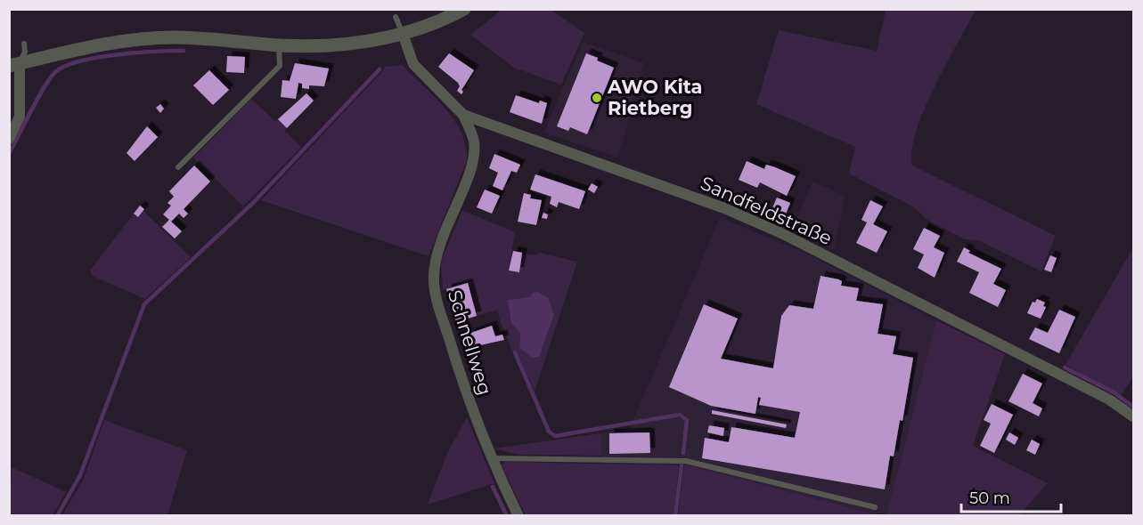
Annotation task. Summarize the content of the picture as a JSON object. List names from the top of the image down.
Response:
{
  "streets": {
    "street": ["Sandfeldstraße", "Schnellweg"]
  },
  "crossings": [
    ["Sandfeldstraße", "Schnellweg"]
  ],
  "places": ["AWO Kita Rietberg"],
  "scale_bar": "50 m"
}
